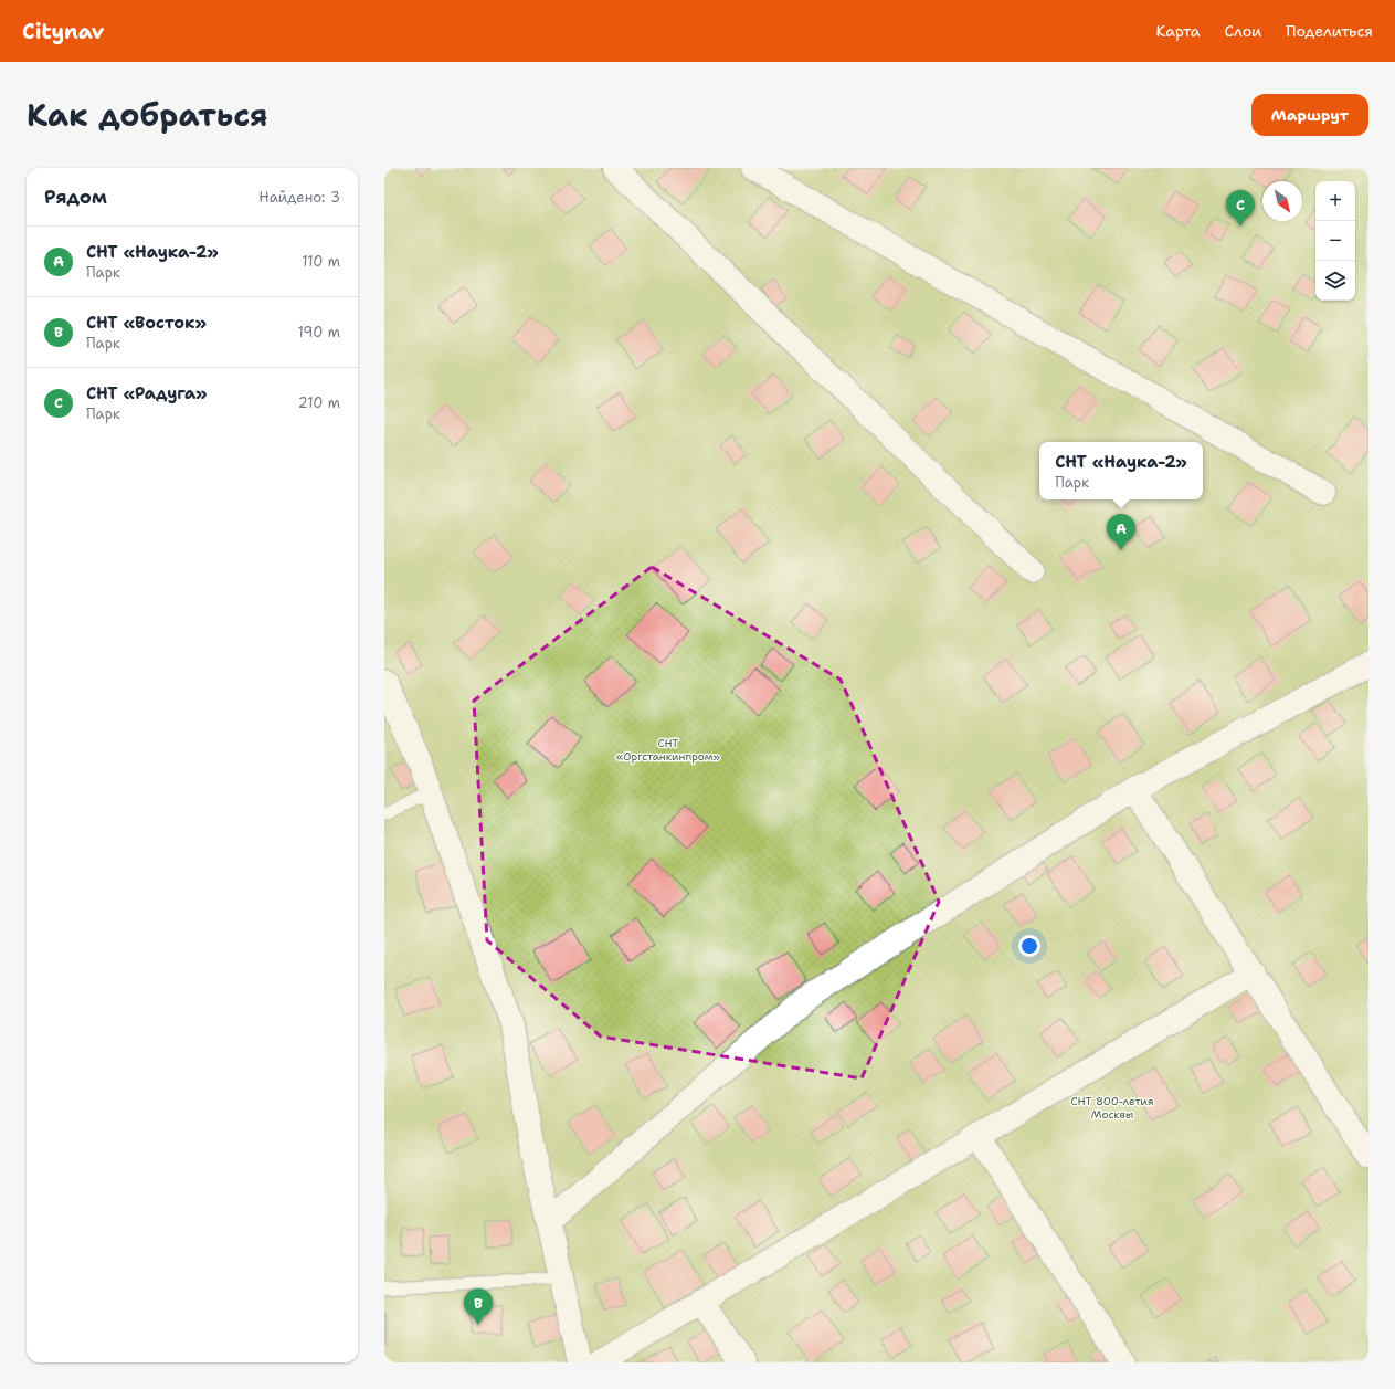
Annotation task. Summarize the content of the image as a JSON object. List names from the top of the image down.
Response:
{
  "parks": ["СНТ «Оргстанкинпром»", "СНТ 800-летия Москвы"],
  "north": "bottom right",
  "page": {
    "header": "Citynav",
    "nav": ["Карта", "Слои", "Поделиться"],
    "title": "Как добраться",
    "buttons": "Маршрут",
    "heading": ["Рядом", "Найдено: 3"],
    "map_buttons": ["+", "−"],
    "pins": ["C", "A", "B"],
    "list": [
      {
        "mark": "A",
        "name": "СНТ «Наука-2»",
        "note": "Парк",
        "value": "110 m"
      },
      {
        "mark": "B",
        "name": "СНТ «Восток»",
        "note": "Парк",
        "value": "190 m"
      },
      {
        "mark": "C",
        "name": "СНТ «Радуга»",
        "note": "Парк",
        "value": "210 m"
      }
    ],
    "popup": ["СНТ «Наука-2»", "Парк"]
  }
}
